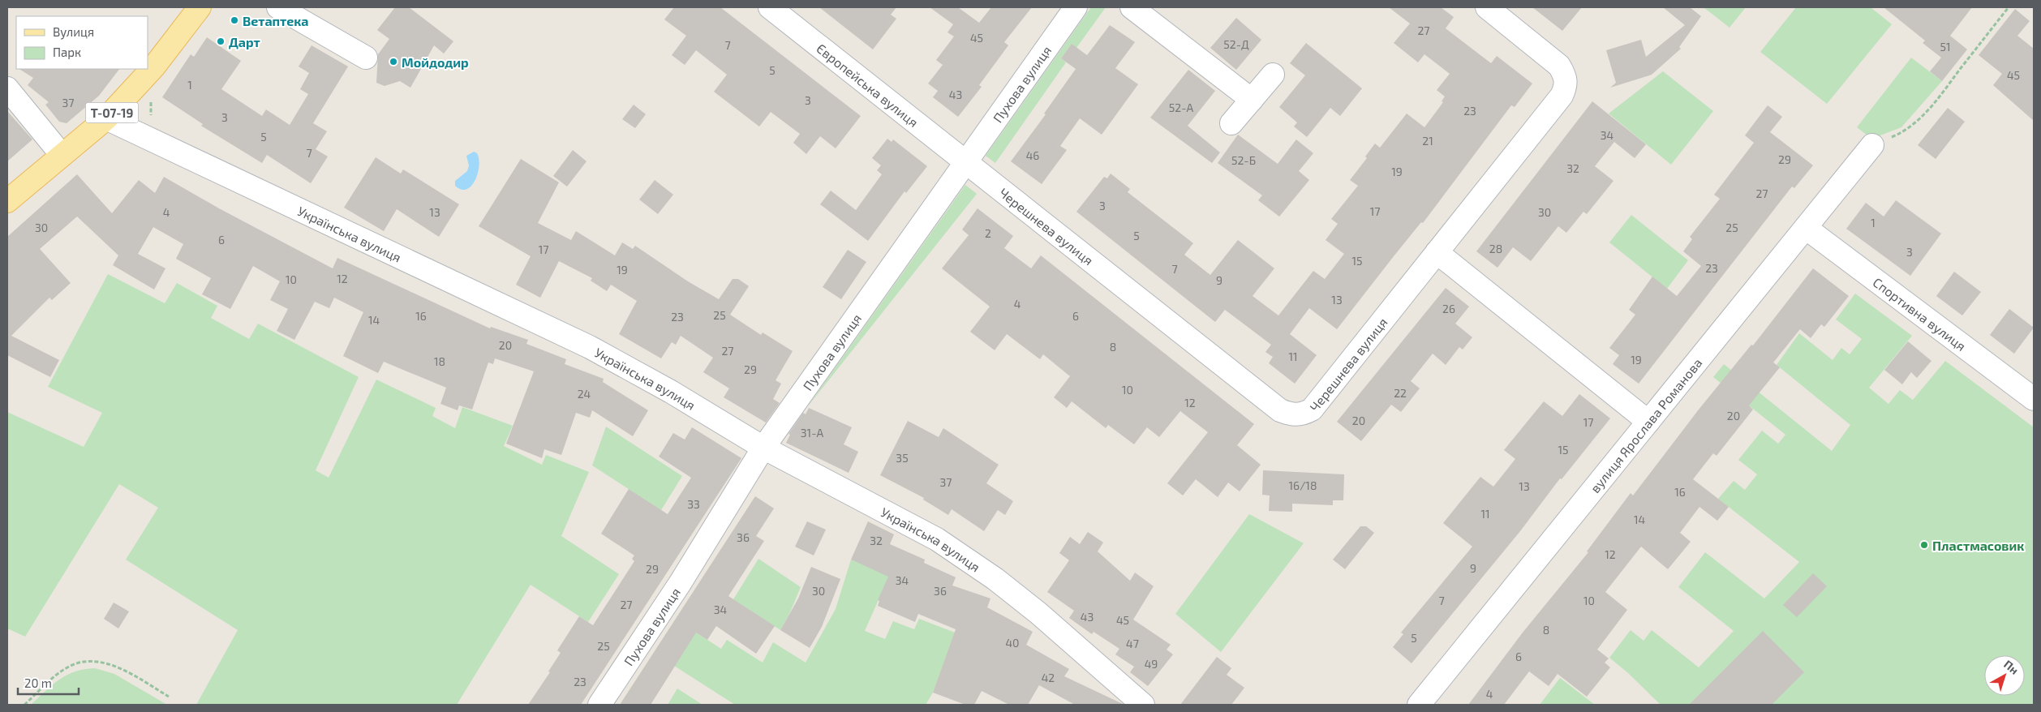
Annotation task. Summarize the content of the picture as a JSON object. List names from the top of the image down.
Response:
{
  "streets": {
    "main road": ["Т-07-19"],
    "street": [
      "Пухова вулиця",
      "Європейська вулиця",
      "Черешнева вулиця",
      "Українська вулиця",
      "Спортивна вулиця",
      "вулиця Ярослава Романова"
    ]
  },
  "crossings": [
    ["Пухова вулиця", "Європейська вулиця"],
    ["Пухова вулиця", "Черешнева вулиця"],
    ["Пухова вулиця", "Українська вулиця"],
    ["Європейська вулиця", "Черешнева вулиця"],
    ["Т-07-19", "Українська вулиця"],
    ["Спортивна вулиця", "вулиця Ярослава Романова"]
  ],
  "places": [
    "Ветаптека",
    "Дарт",
    "Мойдодир",
    "Пластмасовик"
  ],
  "house_numbers": [
    "27",
    "45",
    "52-Д",
    "7",
    "51",
    "5",
    "45",
    "1",
    "43",
    "3",
    "37",
    "52-А",
    "23",
    "3",
    "34",
    "5",
    "21",
    "7",
    "46",
    "29",
    "52-Б",
    "32",
    "19",
    "27",
    "3",
    "17",
    "4",
    "13",
    "30",
    "1",
    "30",
    "25",
    "2",
    "5",
    "6",
    "28",
    "17",
    "3",
    "15",
    "23",
    "7",
    "19",
    "12",
    "10",
    "9",
    "13",
    "4",
    "26",
    "25",
    "16",
    "6",
    "23",
    "14",
    "20",
    "8",
    "27",
    "11",
    "19",
    "18",
    "29",
    "10",
    "22",
    "24",
    "12",
    "20",
    "20",
    "17",
    "31-А",
    "15",
    "35",
    "37",
    "16/18",
    "13",
    "16",
    "33",
    "11",
    "14",
    "36",
    "32",
    "12",
    "9",
    "29",
    "34",
    "30",
    "36",
    "7",
    "10",
    "27",
    "34",
    "43",
    "45",
    "8",
    "5",
    "40",
    "47",
    "25",
    "6",
    "49",
    "42",
    "23",
    "4"
  ],
  "legend": ["Вулиця", "Парк"],
  "scale_bar": "20 m",
  "north": "top right"
}
